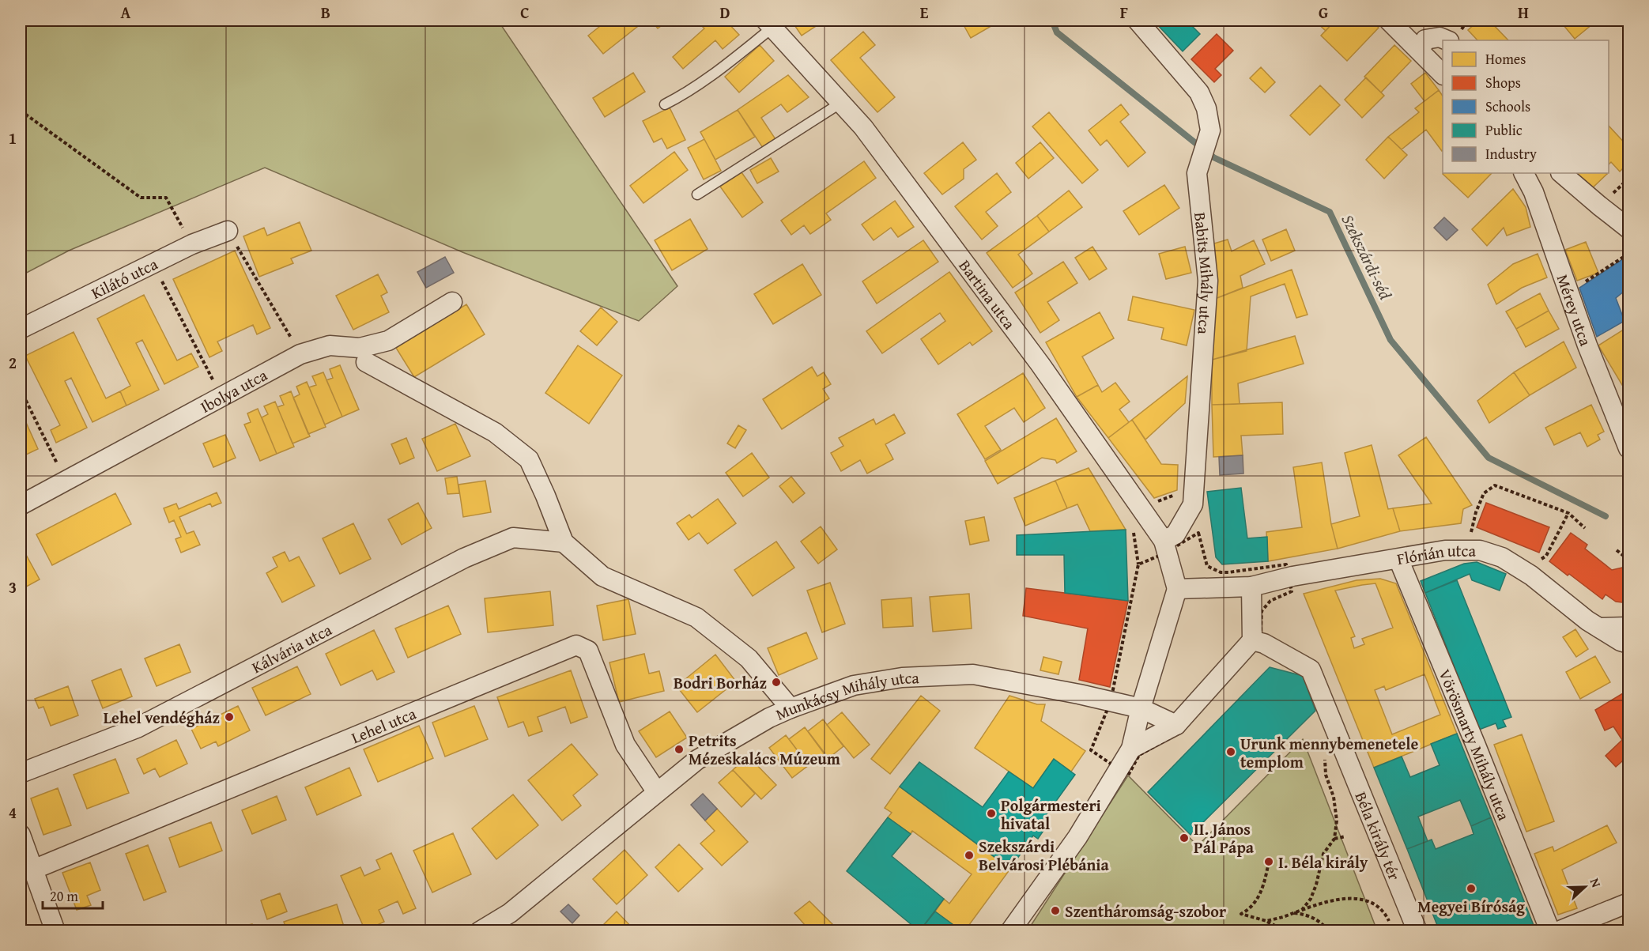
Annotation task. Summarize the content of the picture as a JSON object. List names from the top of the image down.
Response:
{
  "streets": {
    "street": [
      "Babits Mihály utca",
      "Kilátó utca",
      "Bartina utca",
      "Mérey utca",
      "Ibolya utca",
      "Flórián utca",
      "Kálvária utca",
      "Munkácsy Mihály utca",
      "Lehel utca",
      "Vörösmarty Mihály utca",
      "Béla király tér"
    ]
  },
  "crossings": [
    ["Babits Mihály utca", "Bartina utca"],
    ["Flórián utca", "Vörösmarty Mihály utca"],
    ["Munkácsy Mihály utca", "Lehel utca"]
  ],
  "water": ["Szekszárdi-séd"],
  "places": [
    "Bodri Borház",
    "Lehel vendégház",
    "Petrits Mézeskalács Múzeum",
    "Urunk mennybemenetele templom",
    "Polgármesteri hivatal",
    "II. János Pál Pápa",
    "Szekszárdi Belvárosi Plébánia",
    "I. Béla király",
    "Megyei Bíróság",
    "Szentháromság-szobor"
  ],
  "legend": [
    "Homes",
    "Shops",
    "Schools",
    "Public",
    "Industry"
  ],
  "scale_bar": "20 m",
  "north": "right",
  "grid": {
    "columns": [
      "A",
      "B",
      "C",
      "D",
      "E",
      "F",
      "G",
      "H"
    ],
    "rows": [
      "1",
      "2",
      "3",
      "4"
    ]
  }
}
